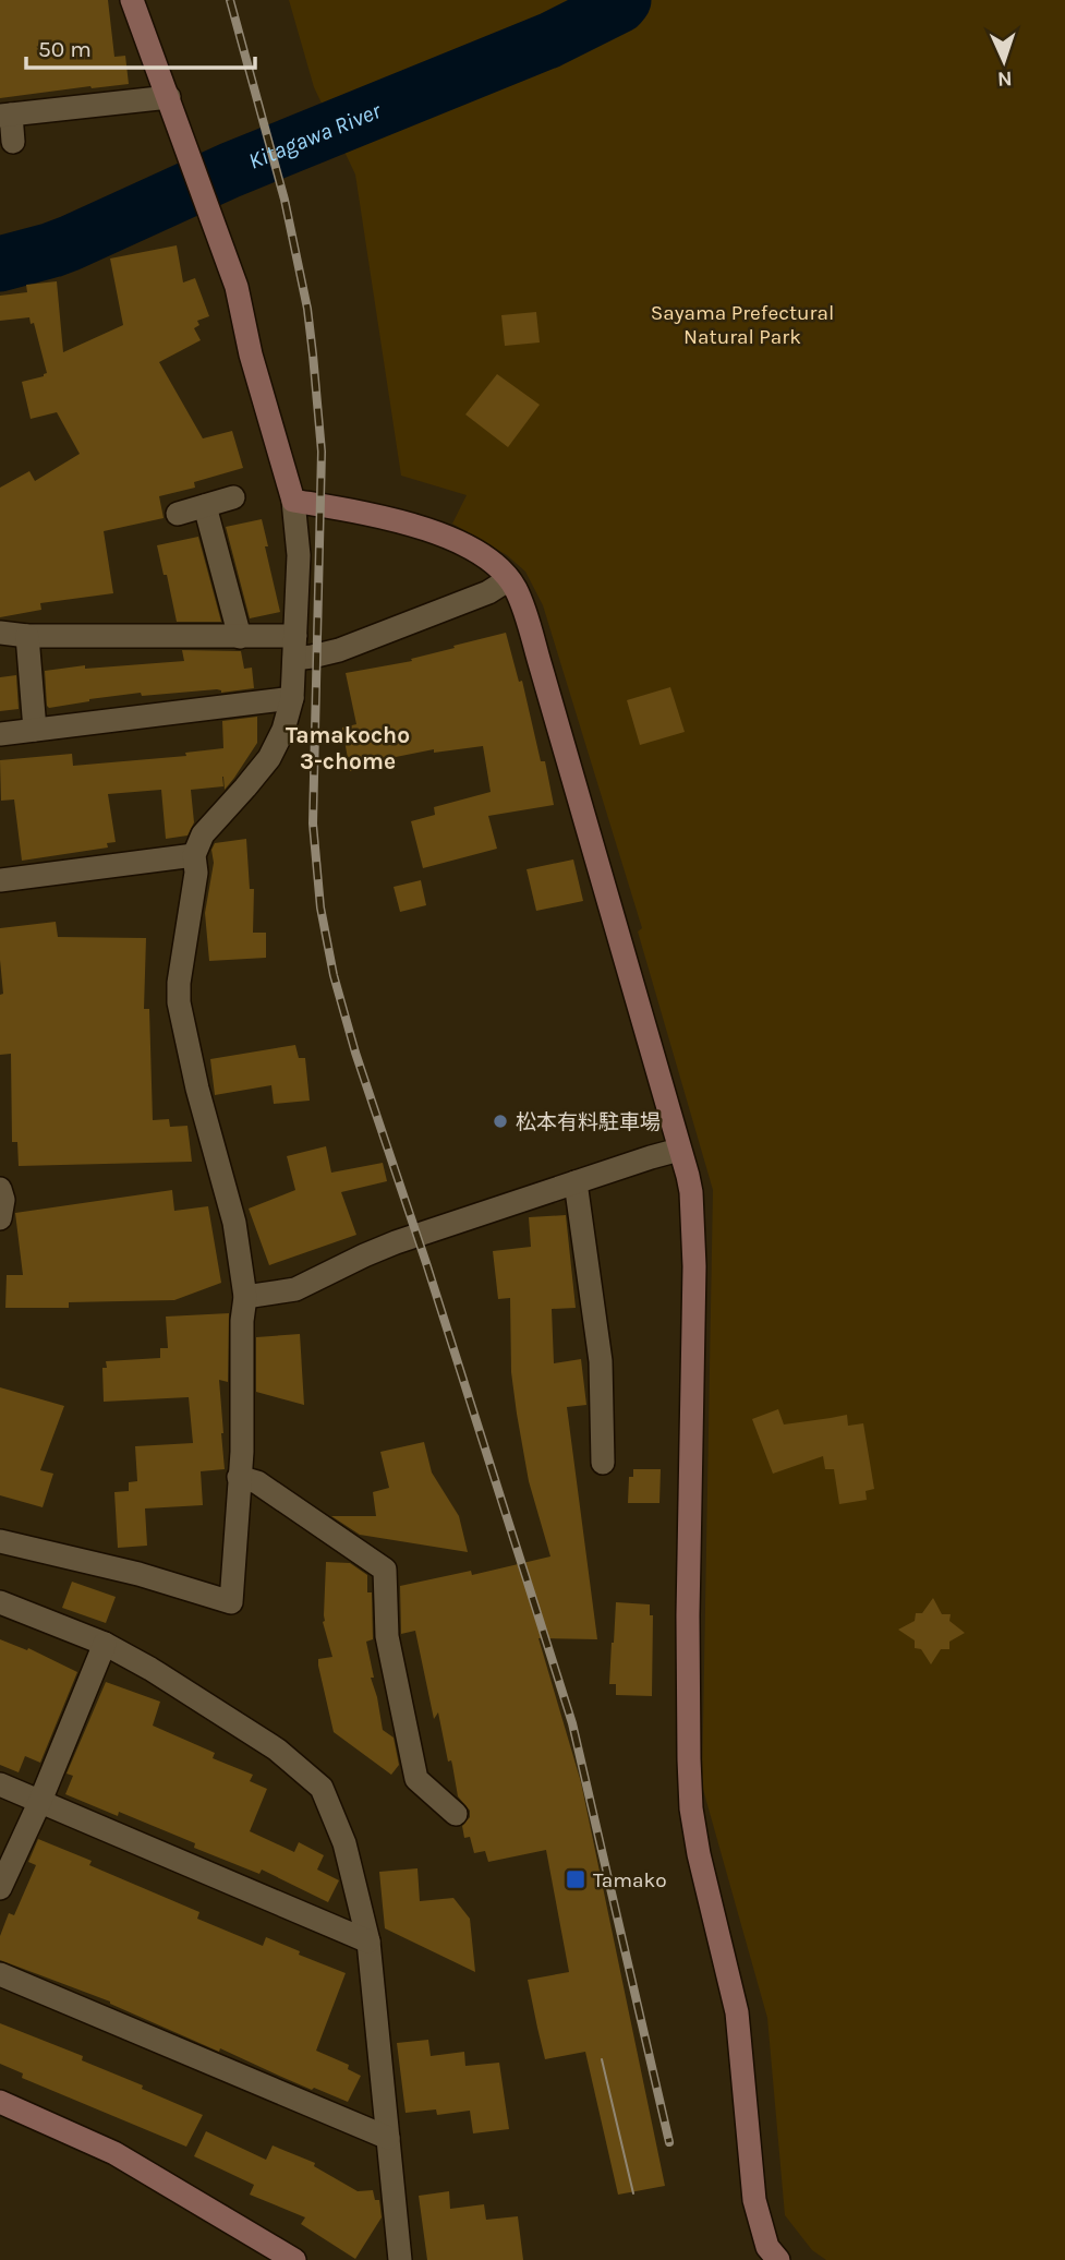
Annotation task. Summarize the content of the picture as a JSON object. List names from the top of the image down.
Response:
{
  "districts": ["Tamakocho 3-chome"],
  "water": ["Kitagawa River"],
  "parks": ["Sayama Prefectural Natural Park"],
  "places": {
    "other": ["松本有料駐車場"],
    "transit": ["Tamako"]
  },
  "scale_bar": "50 m",
  "north": "bottom"
}
